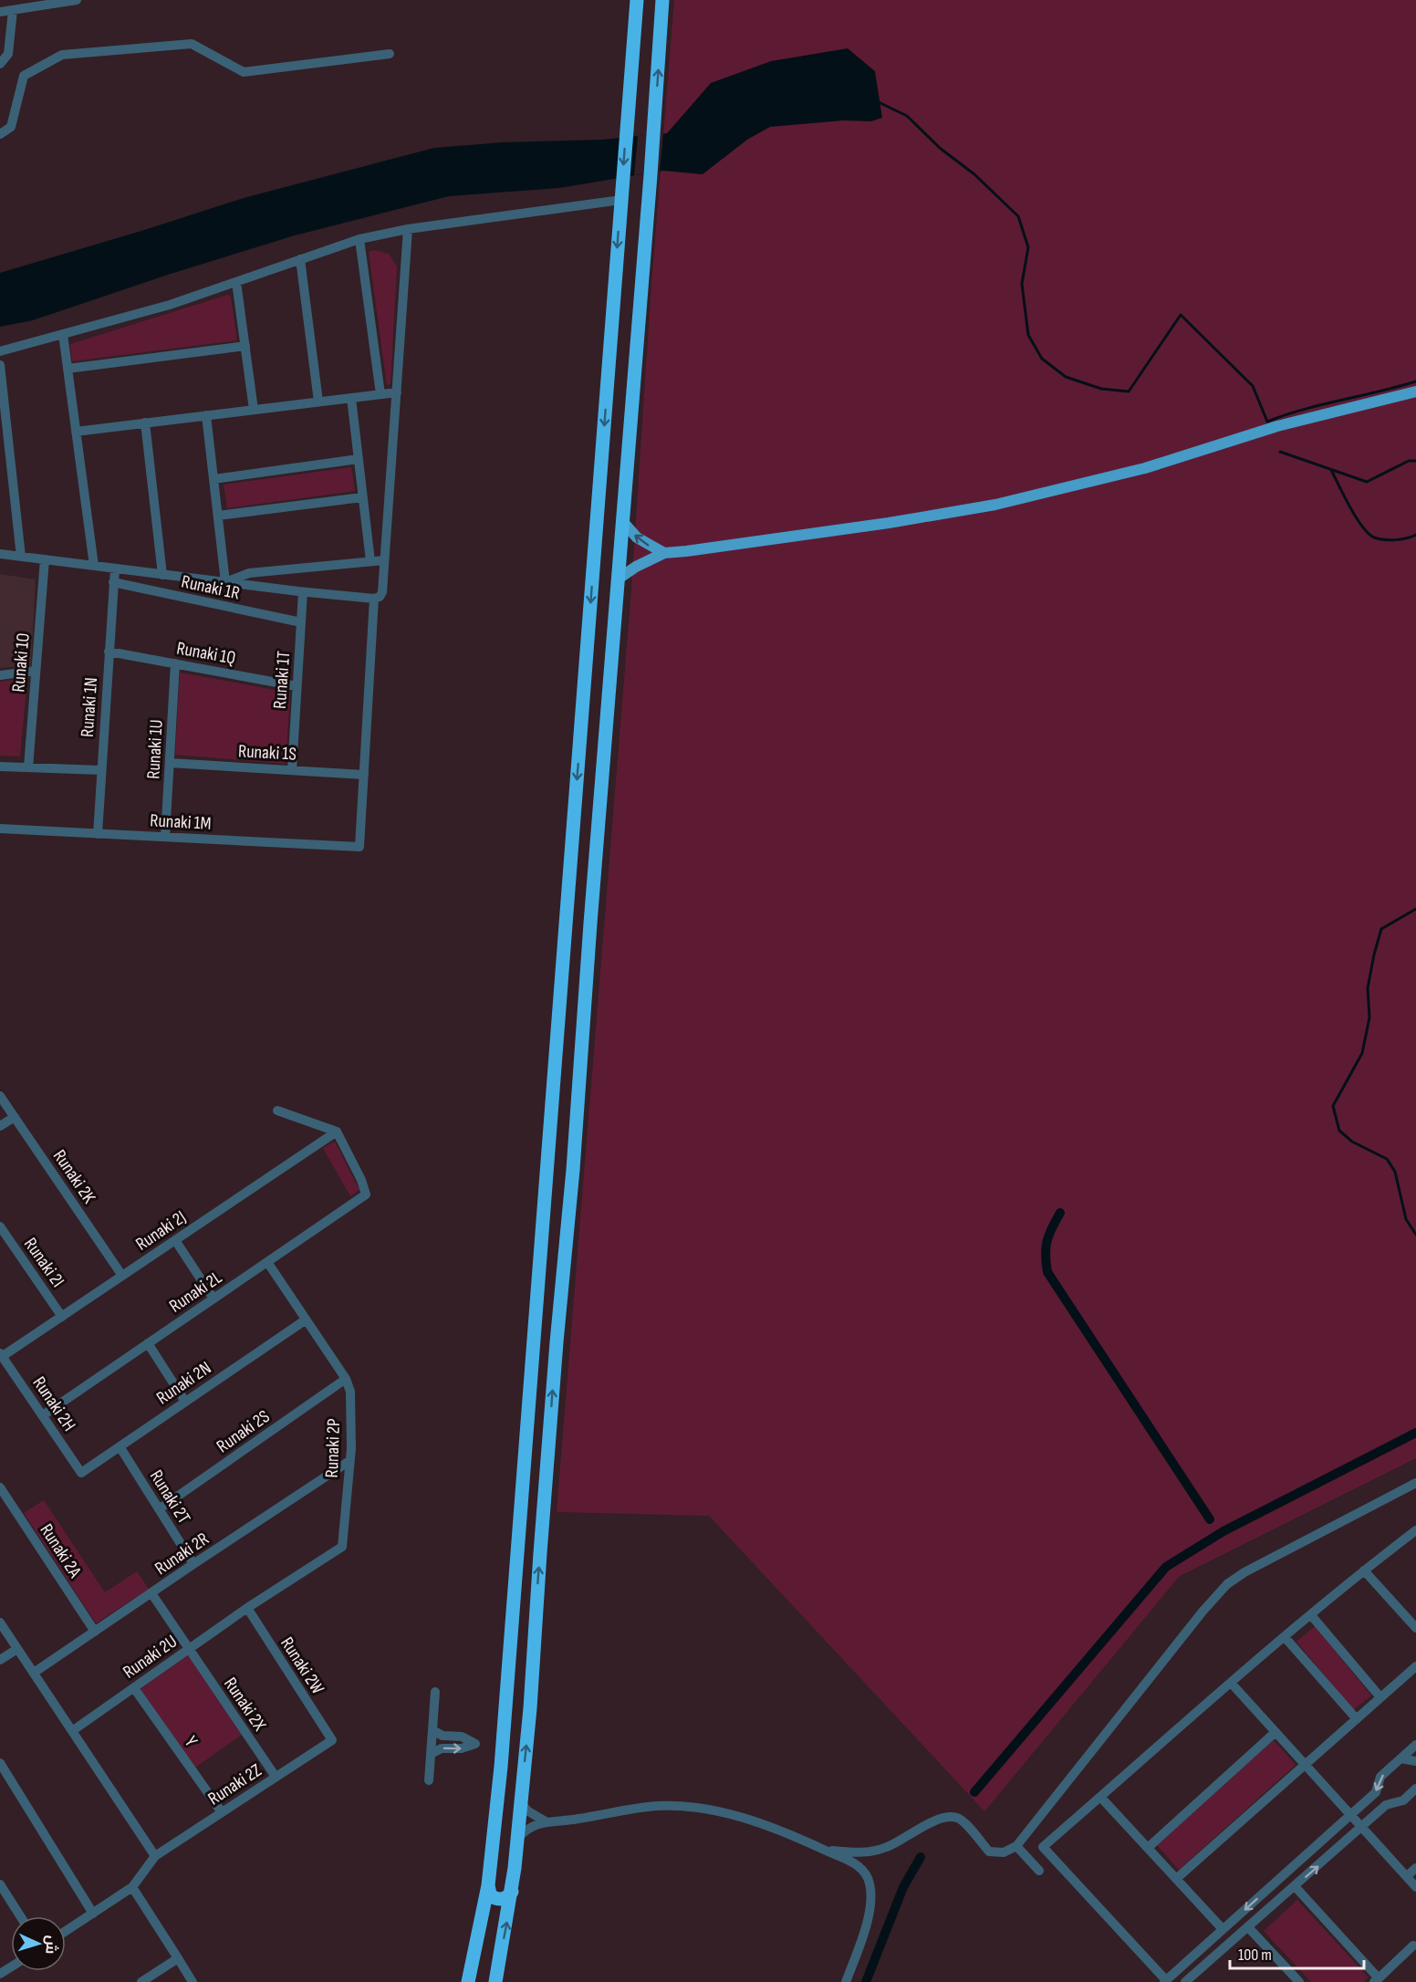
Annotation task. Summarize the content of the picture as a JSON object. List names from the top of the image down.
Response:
{
  "streets": {
    "street": [
      "Runaki 1R",
      "Runaki 1Q",
      "Runaki 1O",
      "Runaki 1T",
      "Runaki 1N",
      "Runaki 1U",
      "Runaki 1S",
      "Runaki 1M",
      "Runaki 2K",
      "Runaki 2J",
      "Runaki 2I",
      "Runaki 2L",
      "Runaki 2N",
      "Runaki 2H",
      "Runaki 2S",
      "Runaki 2P",
      "Runaki 2T",
      "Runaki 2A",
      "Runaki 2R",
      "Runaki 2U",
      "Runaki 2W",
      "Runaki 2X",
      "Y",
      "Runaki 2Z"
    ]
  },
  "crossings": [
    ["Runaki 1R", "Runaki 1T"],
    ["Runaki 1R", "Runaki 1N"],
    ["Runaki 1Q", "Runaki 1T"],
    ["Runaki 1Q", "Runaki 1N"],
    ["Runaki 1Q", "Runaki 1U"],
    ["Runaki 1T", "Runaki 1S"],
    ["Runaki 1N", "Runaki 1M"],
    ["Runaki 1U", "Runaki 1S"],
    ["Runaki 1U", "Runaki 1M"],
    ["Runaki 1S", "Runaki 1M"],
    ["Runaki 2K", "Runaki 2J"],
    ["Runaki 2J", "Runaki 2I"],
    ["Runaki 2J", "Runaki 2L"],
    ["Runaki 2J", "Runaki 2H"],
    ["Runaki 2L", "Runaki 2H"],
    ["Runaki 2L", "Runaki 2P"],
    ["Runaki 2N", "Runaki 2H"],
    ["Runaki 2N", "Runaki 2P"],
    ["Runaki 2N", "Runaki 2T"],
    ["Runaki 2S", "Runaki 2P"],
    ["Runaki 2S", "Runaki 2T"],
    ["Runaki 2P", "Runaki 2R"],
    ["Runaki 2P", "Runaki 2U"],
    ["Runaki 2P", "Runaki 2W"],
    ["Runaki 2T", "Runaki 2R"],
    ["Runaki 2A", "Runaki 2R"],
    ["Runaki 2R", "Runaki 2X"],
    ["Runaki 2U", "Runaki 2W"],
    ["Runaki 2U", "Runaki 2X"],
    ["Runaki 2U", "Y"],
    ["Runaki 2W", "Runaki 2Z"],
    ["Runaki 2X", "Runaki 2Z"],
    ["Y", "Runaki 2Z"]
  ],
  "scale_bar": "100 m",
  "north": "right"
}
